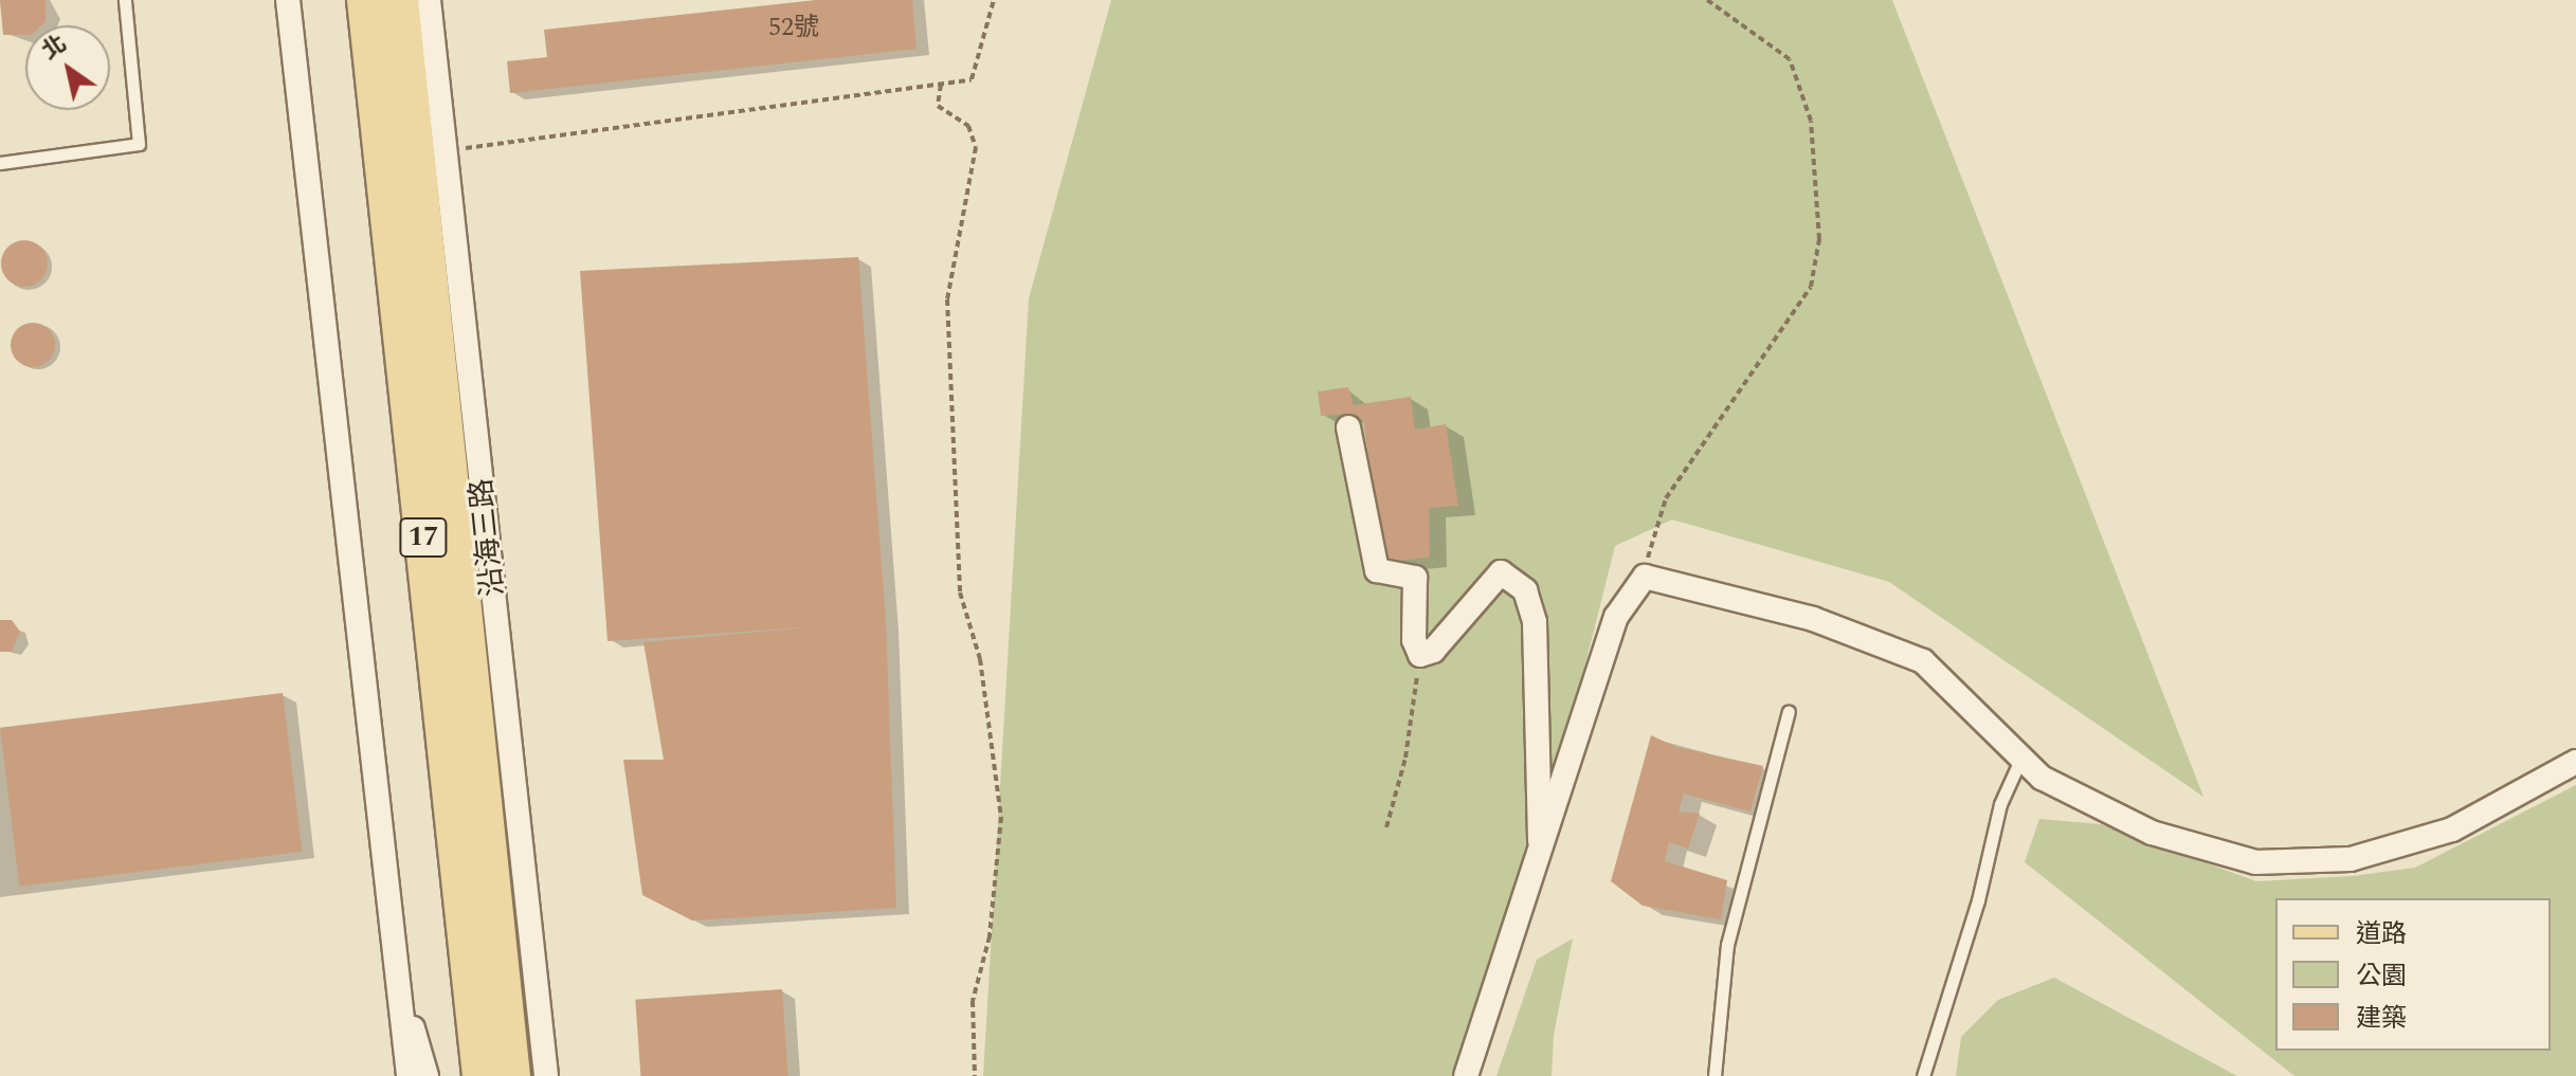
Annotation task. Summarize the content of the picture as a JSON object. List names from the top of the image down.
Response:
{
  "streets": {
    "main road": ["17", "沿海三路"]
  },
  "house_numbers": ["52號"],
  "legend": ["道路", "公園", "建築"],
  "north": "top left"
}
